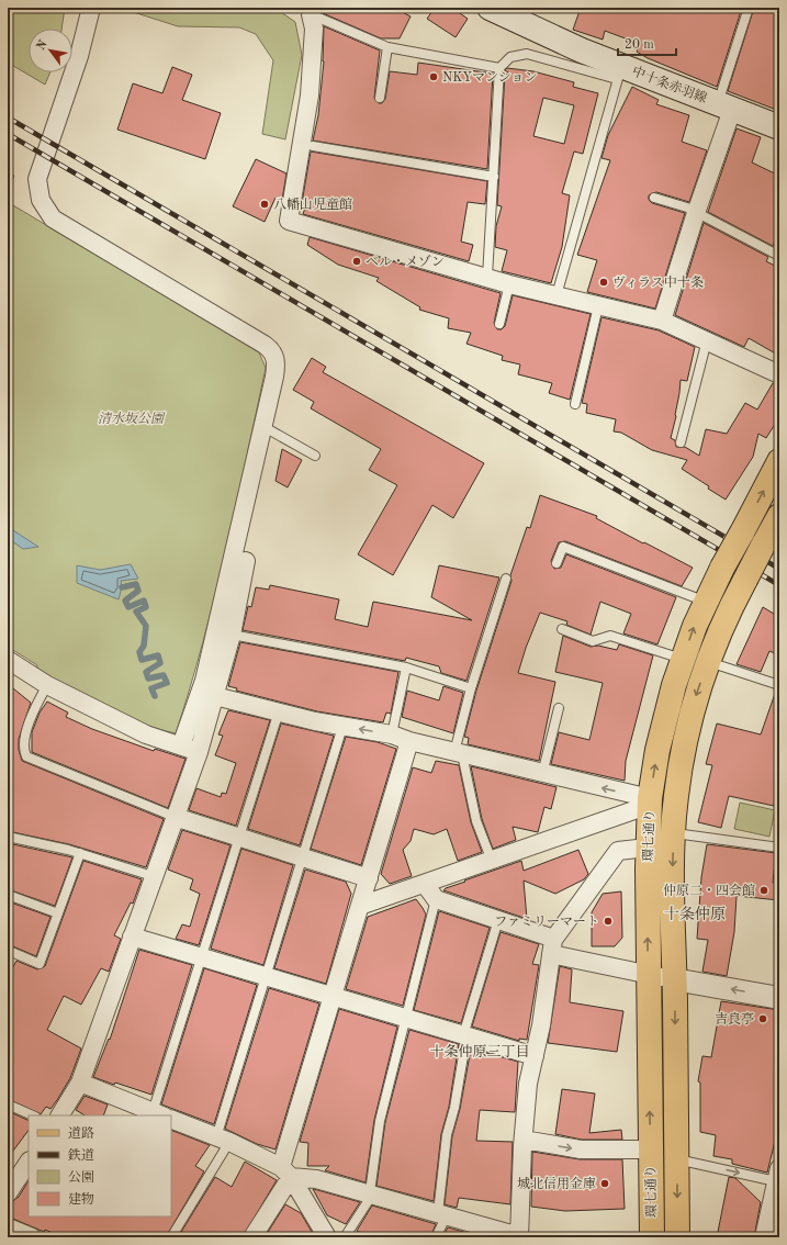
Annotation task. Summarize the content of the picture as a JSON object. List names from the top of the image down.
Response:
{
  "streets": {
    "main road": ["中十条赤羽線", "環七通り"]
  },
  "districts": ["十条仲原", "十条仲原三丁目"],
  "parks": ["清水坂公園"],
  "places": [
    "NKYマンション",
    "八幡山児童館",
    "ベル・メゾン",
    "ヴィラス中十条",
    "仲原二・四会館",
    "ファミリーマート",
    "吉良亭",
    "城北信用金庫"
  ],
  "legend": [
    "道路",
    "鉄道",
    "公園",
    "建物"
  ],
  "scale_bar": "20 m",
  "north": "top left"
}
